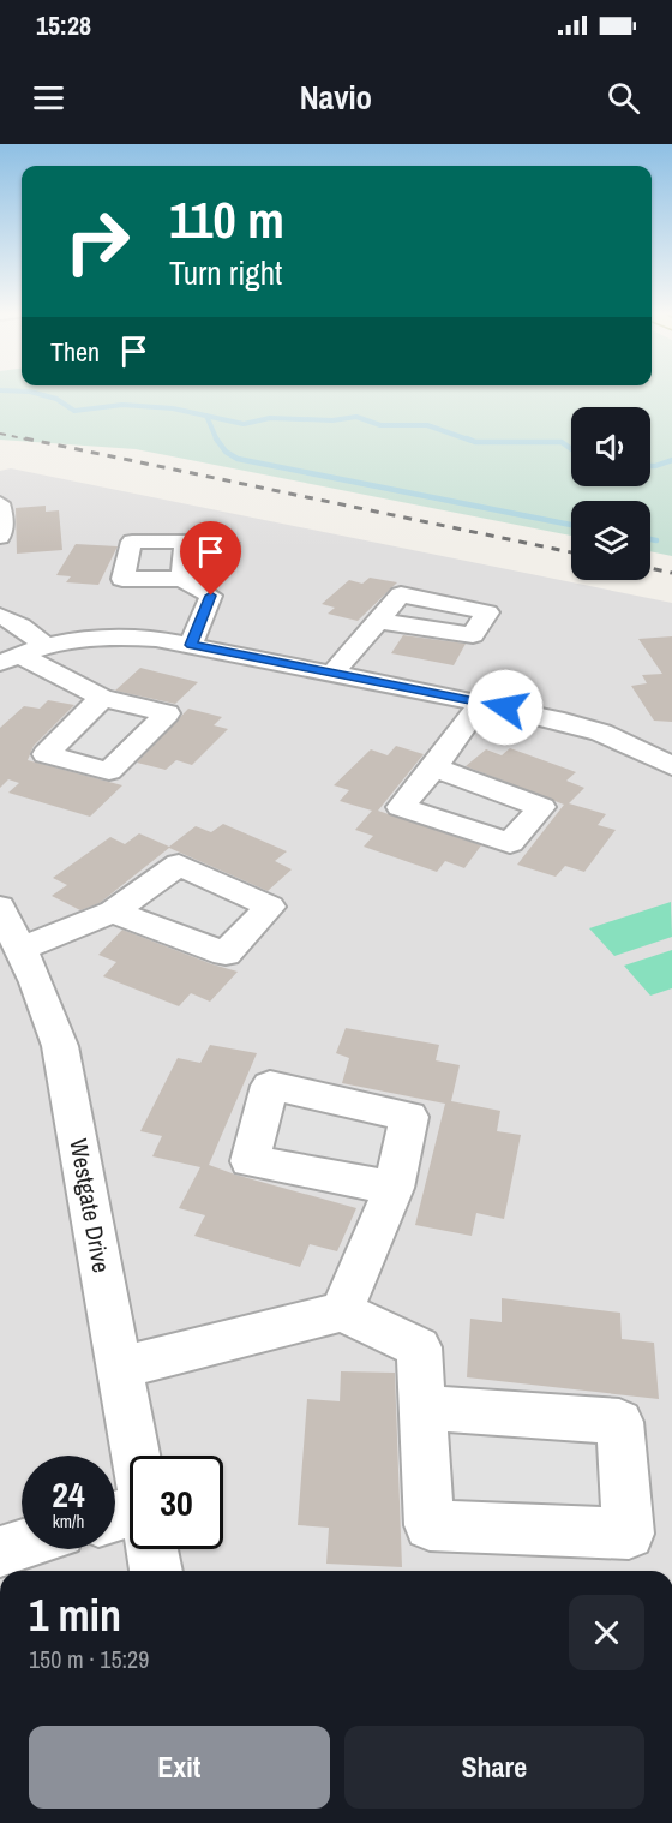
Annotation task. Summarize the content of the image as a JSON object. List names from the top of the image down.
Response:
{
  "streets": {
    "street": ["Westgate Drive"]
  },
  "page": {
    "status": "15:28",
    "header": "Navio",
    "turn": ["110 m", "Turn right"],
    "then": "Then",
    "speed": "24 km/h",
    "limit": "30",
    "heading": ["1 min", "150 m · 15:29"],
    "buttons": ["Exit", "Share"]
  }
}
